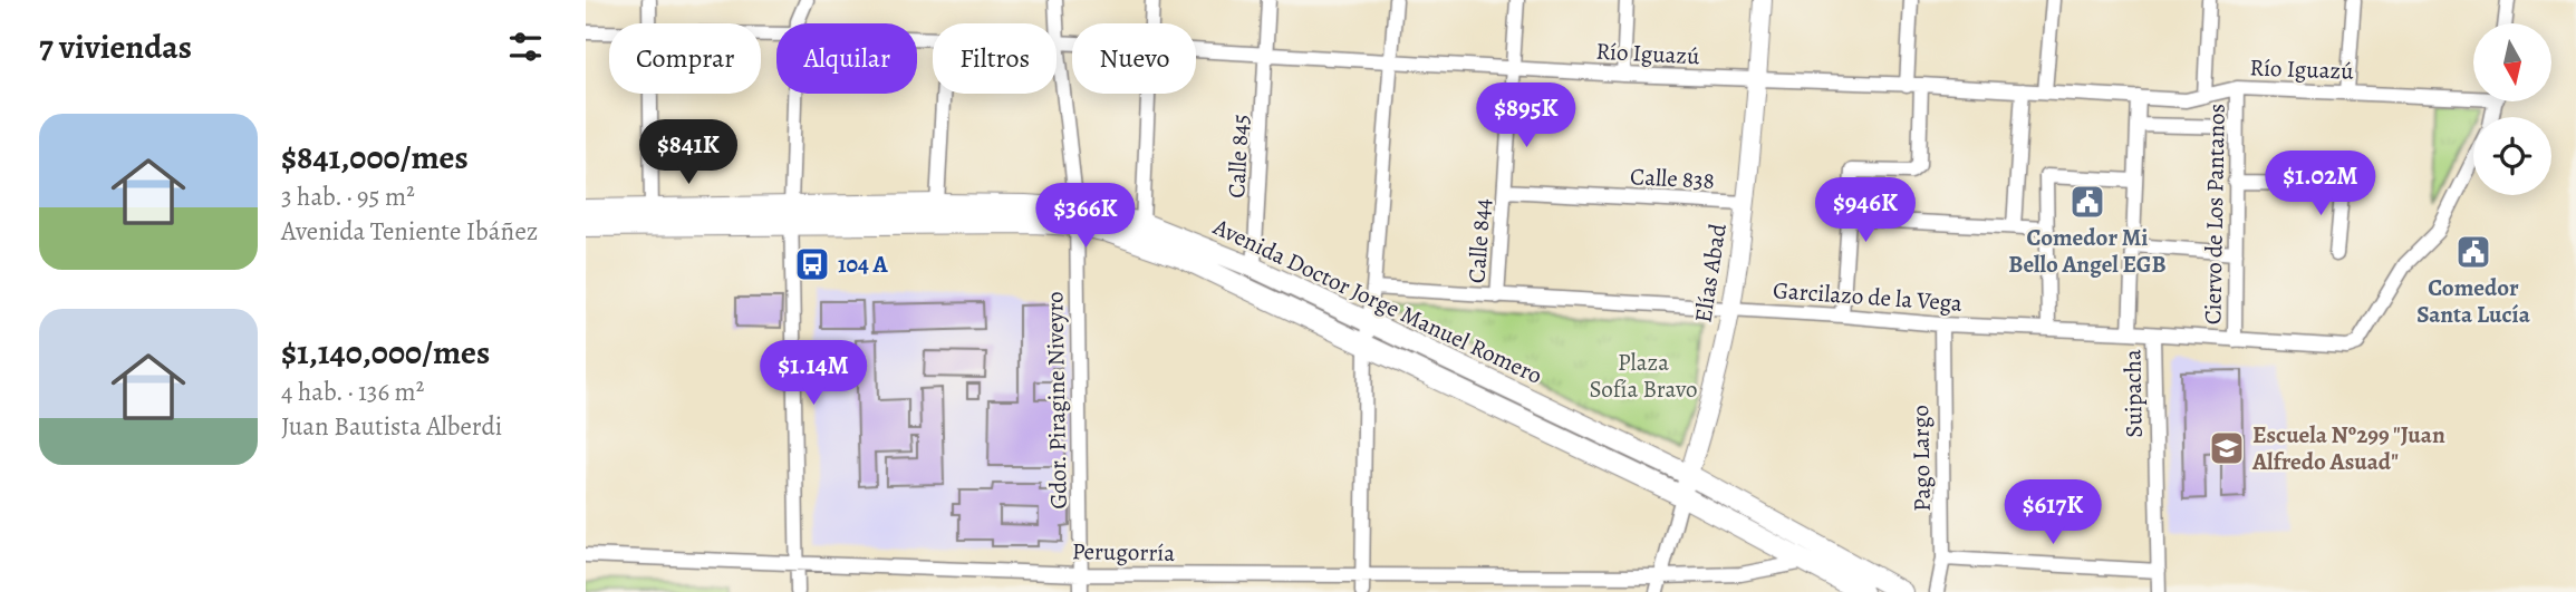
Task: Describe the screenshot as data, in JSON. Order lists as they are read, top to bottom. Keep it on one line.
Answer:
{"streets":{"main road":["Avenida Doctor Jorge Manuel Romero"],"street":["Río Iguazú","Calle 845","Calle 838","Ciervo de Los Pantanos","Calle 844","Elías Abad","Garcilazo de la Vega","Suipacha","Gdor. Piragine Niveyro","Pago Largo","Perugorría"]},"crossings":[["Río Iguazú","Calle 845"],["Río Iguazú","Ciervo de Los Pantanos"],["Río Iguazú","Calle 844"],["Río Iguazú","Elías Abad"],["Río Iguazú","Suipacha"],["Río Iguazú","Gdor. Piragine Niveyro"],["Calle 845","Avenida Doctor Jorge Manuel Romero"],["Calle 838","Calle 844"],["Calle 838","Elías Abad"],["Ciervo de Los Pantanos","Garcilazo de la Vega"],["Calle 844","Garcilazo de la Vega"],["Elías Abad","Garcilazo de la Vega"],["Elías Abad","Avenida Doctor Jorge Manuel Romero"],["Elías Abad","Perugorría"],["Garcilazo de la Vega","Suipacha"],["Garcilazo de la Vega","Pago Largo"],["Avenida Doctor Jorge Manuel Romero","Gdor. Piragine Niveyro"],["Avenida Doctor Jorge Manuel Romero","Perugorría"],["Gdor. Piragine Niveyro","Perugorría"]],"parks":["Plaza Sofía Bravo"],"places":{"public building":["Comedor Mi Bello Angel EGB","Comedor Santa Lucía"],"bus stop":["104 A"],"school or university":["Escuela Nº299 \"Juan Alfredo Asuad\""]},"north":"bottom","page":{"heading":"7 viviendas","chip":["Comprar","Alquilar","Filtros","Nuevo"],"price":["$895K","$841K","$1.02M","$946K","$366K","$1.14M","$617K"],"list":[{"name":"$841,000/mes","note":"3 hab. · 95 m² · Avenida Teniente Ibáñez"},{"name":"$1,140,000/mes","note":"4 hab. · 136 m² · Juan Bautista Alberdi"}]}}
